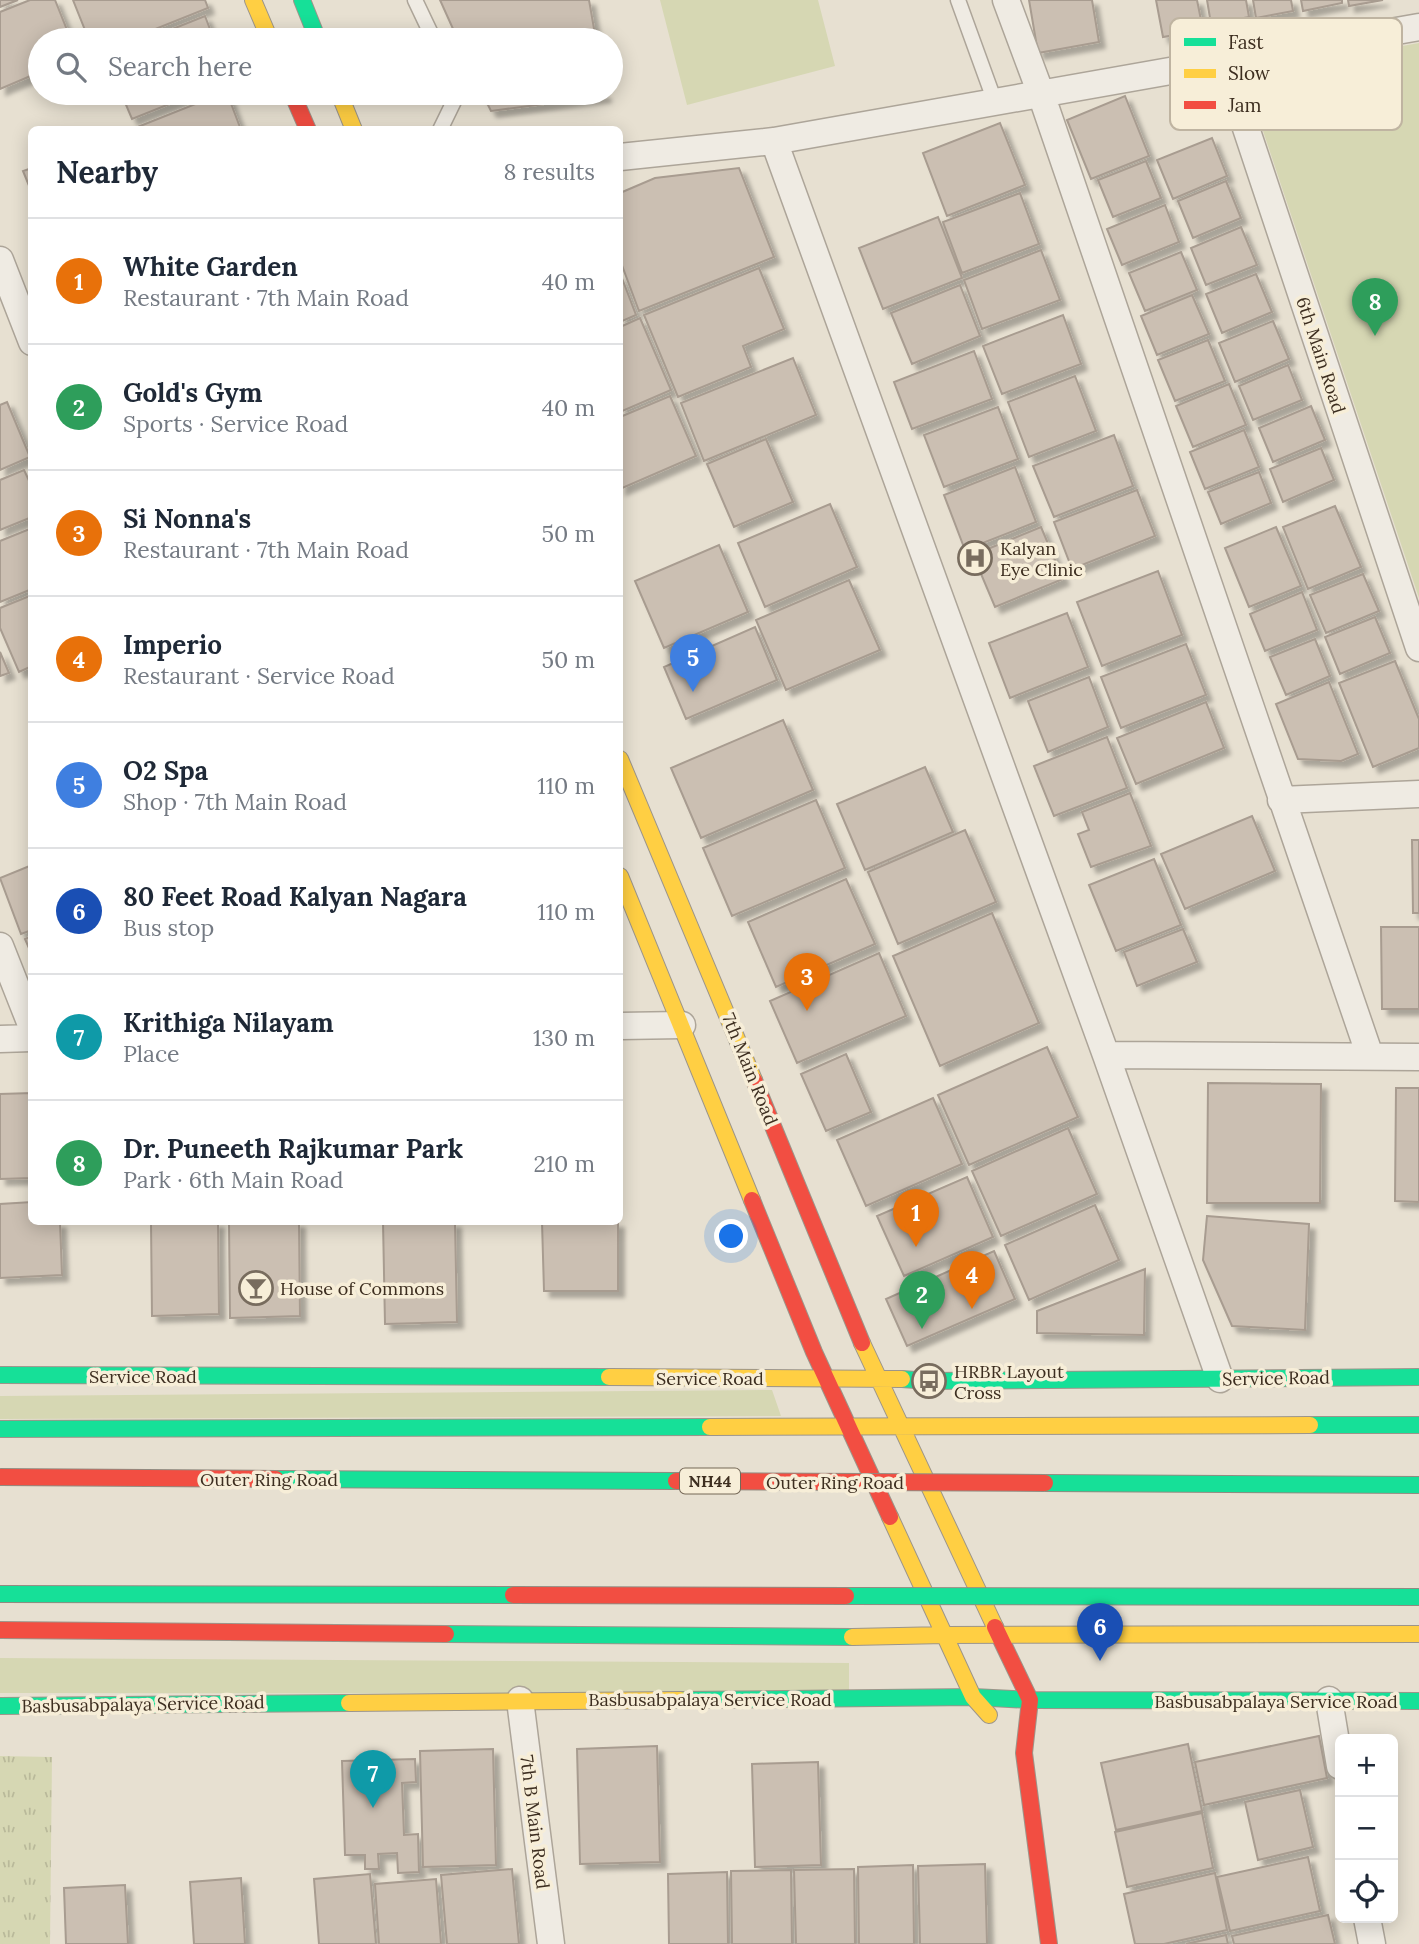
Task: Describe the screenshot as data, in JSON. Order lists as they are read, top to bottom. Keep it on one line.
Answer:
{"streets":{"main road":["7th Main Road","Service Road","Outer Ring Road","NH44","Basbusabpalaya Service Road"],"street":["6th Main Road","7th B Main Road"]},"crossings":[["7th Main Road","Service Road"],["7th Main Road","Basbusabpalaya Service Road"],["Basbusabpalaya Service Road","7th B Main Road"]],"places":{"hospital":["Kalyan Eye Clinic"],"bar":["House of Commons"],"bus stop":["HRBR Layout Cross"]},"legend":["Fast","Slow","Jam"],"page":{"search":"Search here","heading":["Nearby","8 results"],"list":[{"mark":"1","name":"White Garden","note":"Restaurant · 7th Main Road","value":"40 m"},{"mark":"2","name":"Gold's Gym","note":"Sports · Service Road","value":"40 m"},{"mark":"3","name":"Si Nonna's","note":"Restaurant · 7th Main Road","value":"50 m"},{"mark":"4","name":"Imperio","note":"Restaurant · Service Road","value":"50 m"},{"mark":"5","name":"O2 Spa","note":"Shop · 7th Main Road","value":"110 m"},{"mark":"6","name":"80 Feet Road Kalyan Nagara","note":"Bus stop","value":"110 m"},{"mark":"7","name":"Krithiga Nilayam","note":"Place","value":"130 m"},{"mark":"8","name":"Dr. Puneeth Rajkumar Park","note":"Park · 6th Main Road","value":"210 m"}],"pins":["8","5","3","1","4","2","6","7"],"map_buttons":["+","−"]}}
